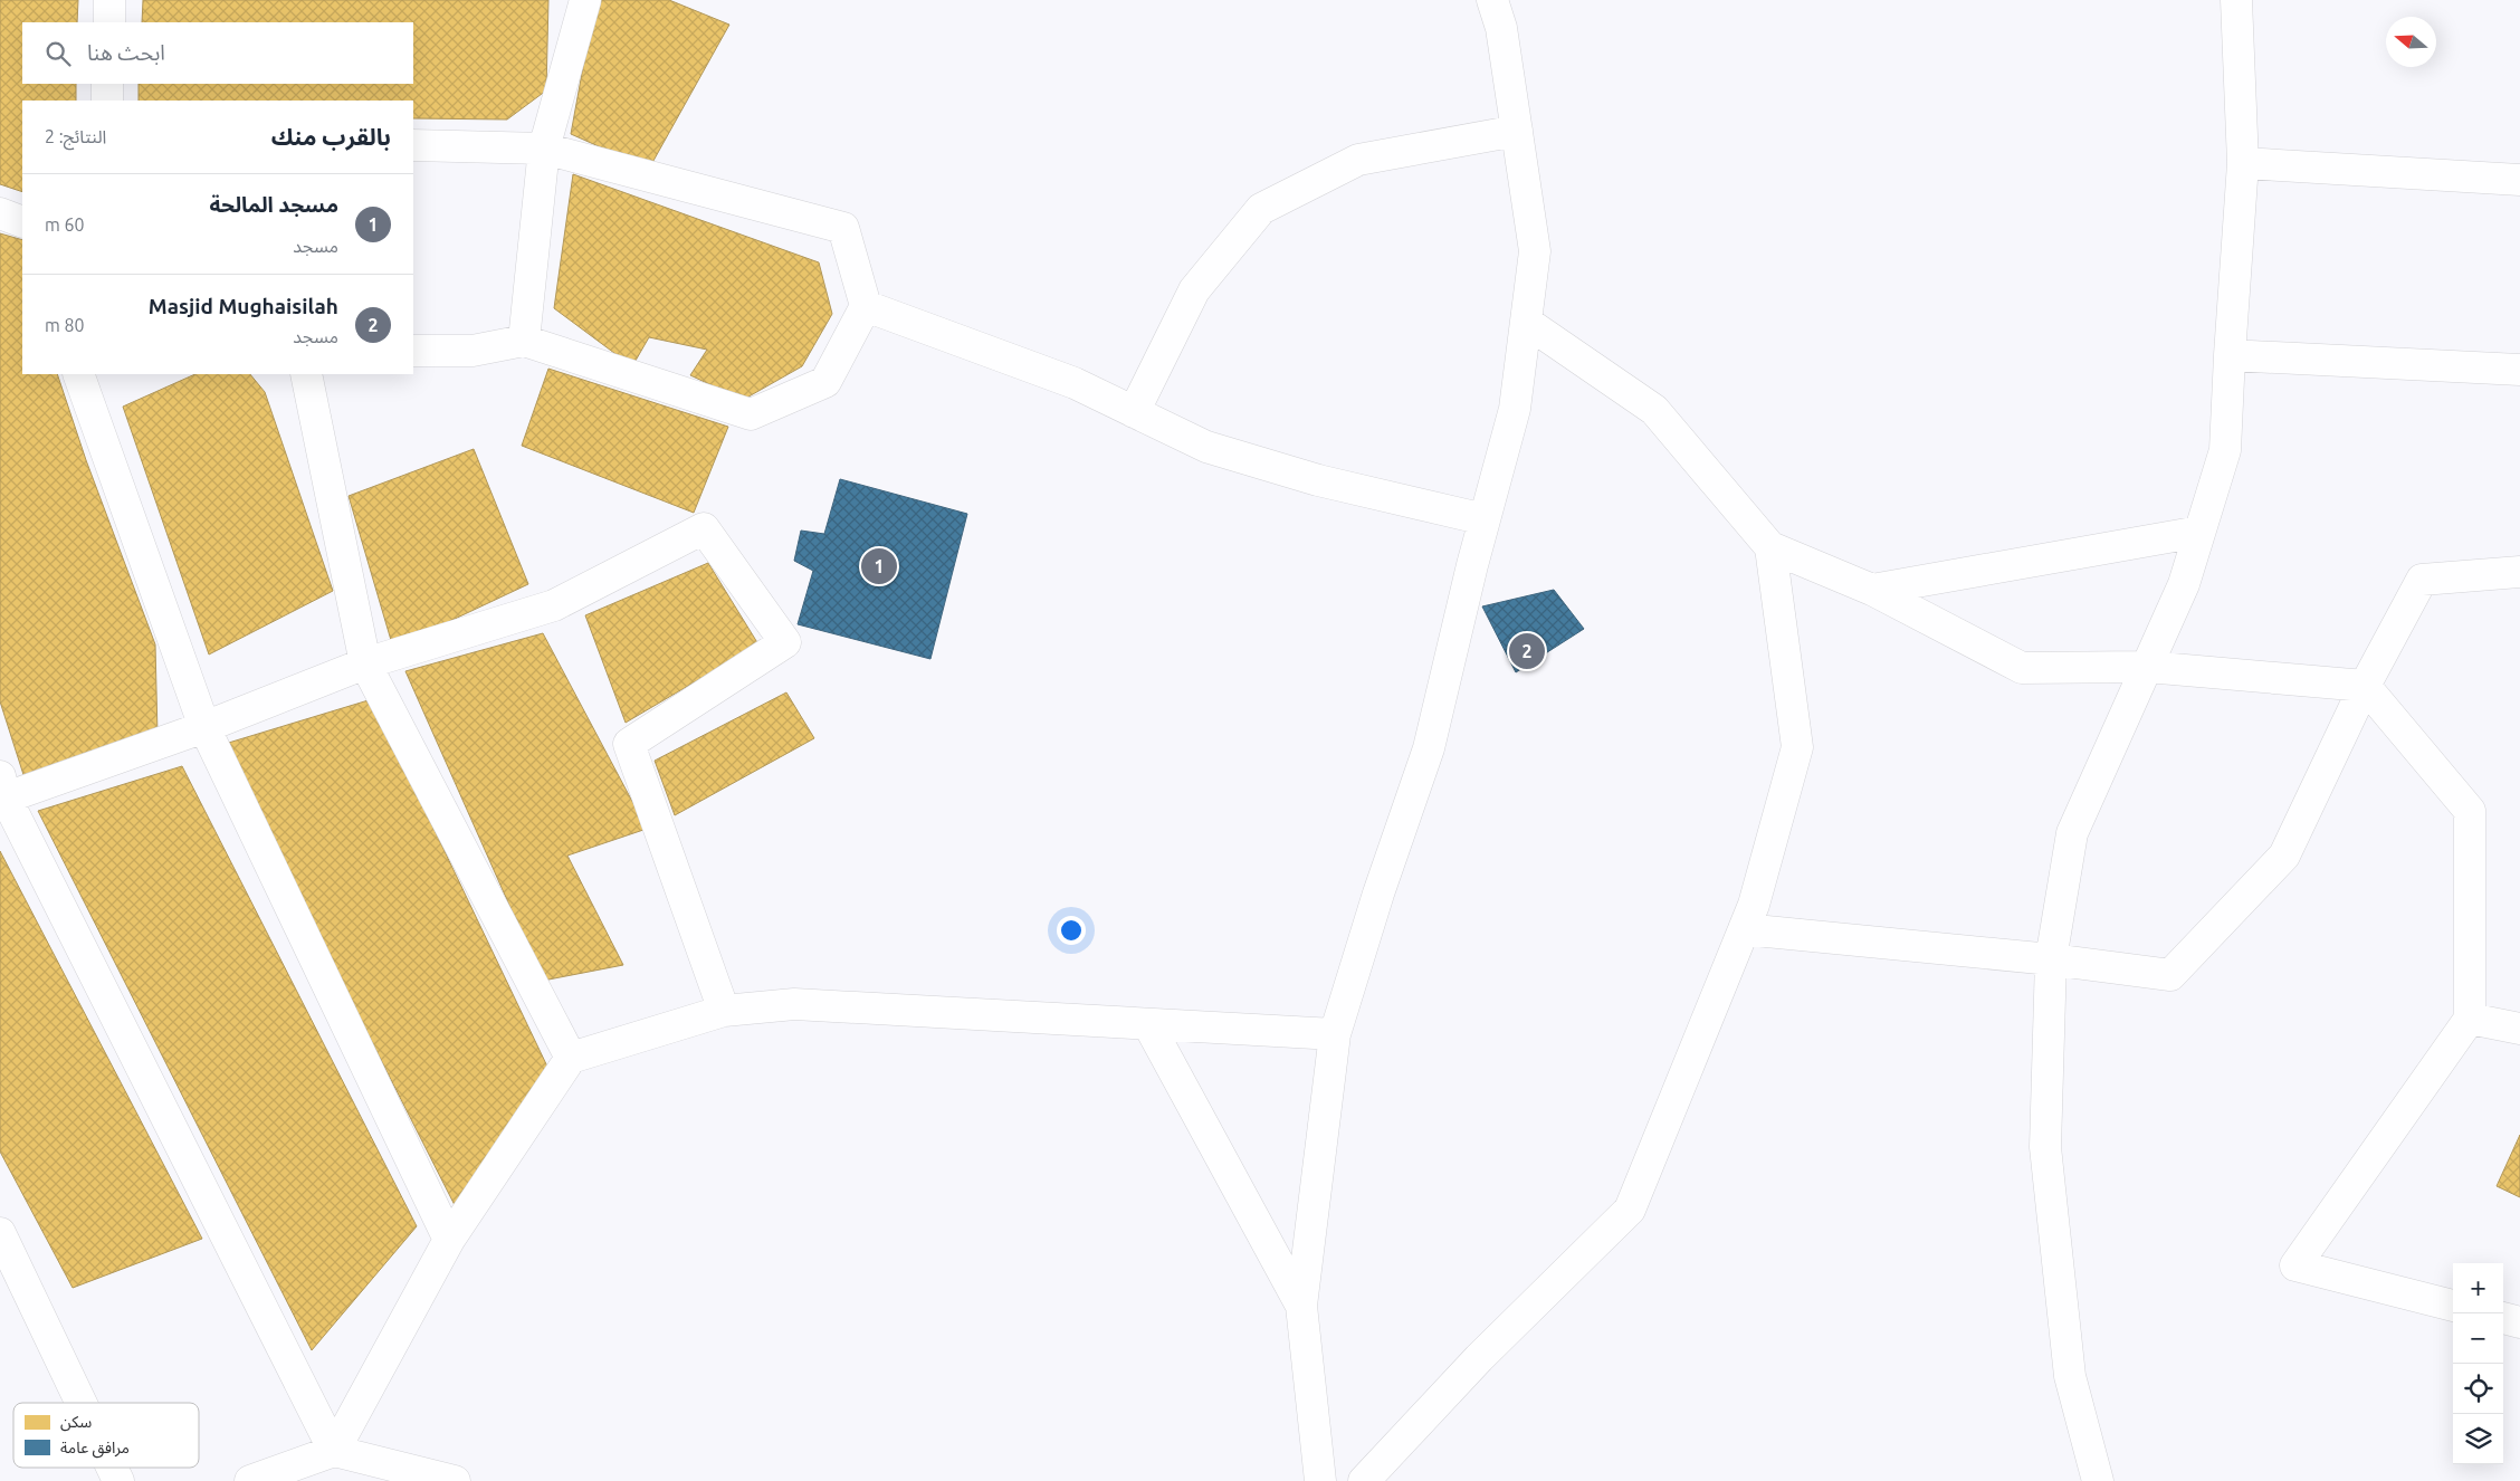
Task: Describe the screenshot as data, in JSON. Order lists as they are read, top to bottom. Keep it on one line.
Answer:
{"legend":["سكن","مرافق عامة"],"north":"left","page":{"search":"ابحث هنا","heading":["بالقرب منك","النتائج: 2"],"list":[{"mark":"1","name":"مسجد المالحة","note":"مسجد","value":"60 m"},{"mark":"2","name":"Masjid Mughaisilah","note":"مسجد","value":"80 m"}],"pins":["1","2"],"map_buttons":["+","−"]}}
